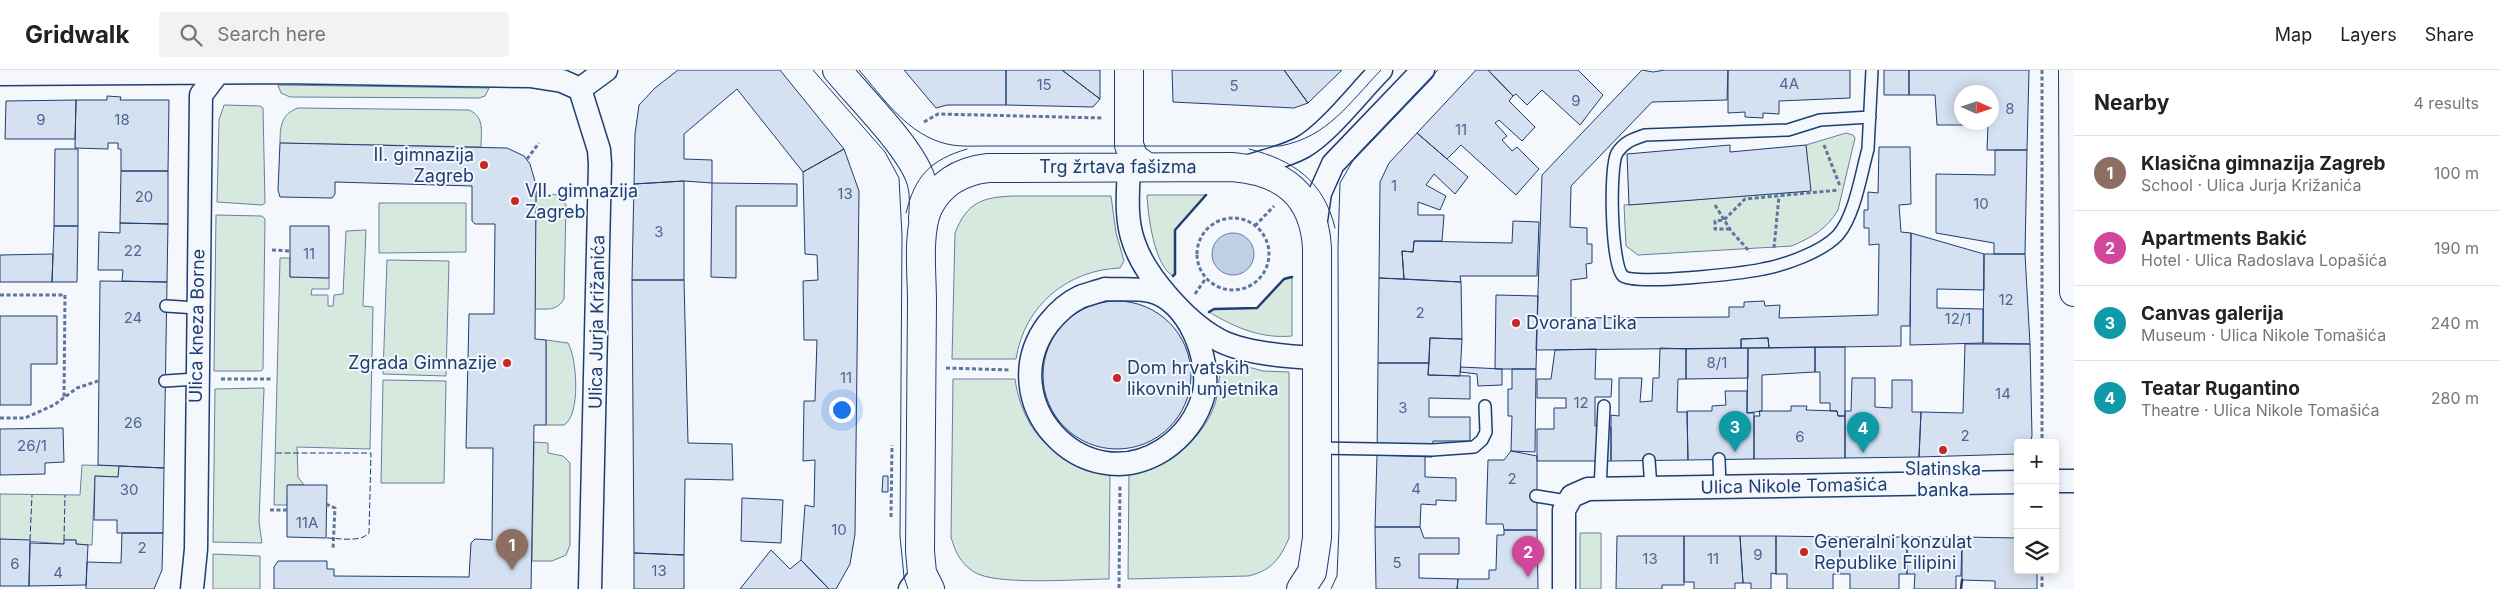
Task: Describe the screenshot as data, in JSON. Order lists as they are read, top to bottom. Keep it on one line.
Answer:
{"streets":{"main road":["Trg žrtava fašizma"],"street":["Ulica Jurja Križanića","Ulica kneza Borne","Ulica Nikole Tomašića"]},"places":["II. gimnazija Zagreb","VII. gimnazija Zagreb","Dvorana Lika","Zgrada Gimnazije","Dom hrvatskih likovnih umjetnika","Slatinska banka","Generalni konzulat Republike Filipini"],"house_numbers":["4A","15","5","9","8","9","18","11","1","13","20","10","3","22","11","12","2","24","12/1","8/1","11","14","12","3","26","2","6","26/1","2","4","30","11A","10","2","9","13","11","5","6","13","4"],"north":"right","page":{"header":"Gridwalk","search":"Search here","nav":["Map","Layers","Share"],"heading":["Nearby","4 results"],"list":[{"mark":"1","name":"Klasična gimnazija Zagreb","note":"School · Ulica Jurja Križanića","value":"100 m"},{"mark":"2","name":"Apartments Bakić","note":"Hotel · Ulica Radoslava Lopašića","value":"190 m"},{"mark":"3","name":"Canvas galerija","note":"Museum · Ulica Nikole Tomašića","value":"240 m"},{"mark":"4","name":"Teatar Rugantino","note":"Theatre · Ulica Nikole Tomašića","value":"280 m"}],"pins":["3","4","1","2"],"map_buttons":["+","−"]}}
